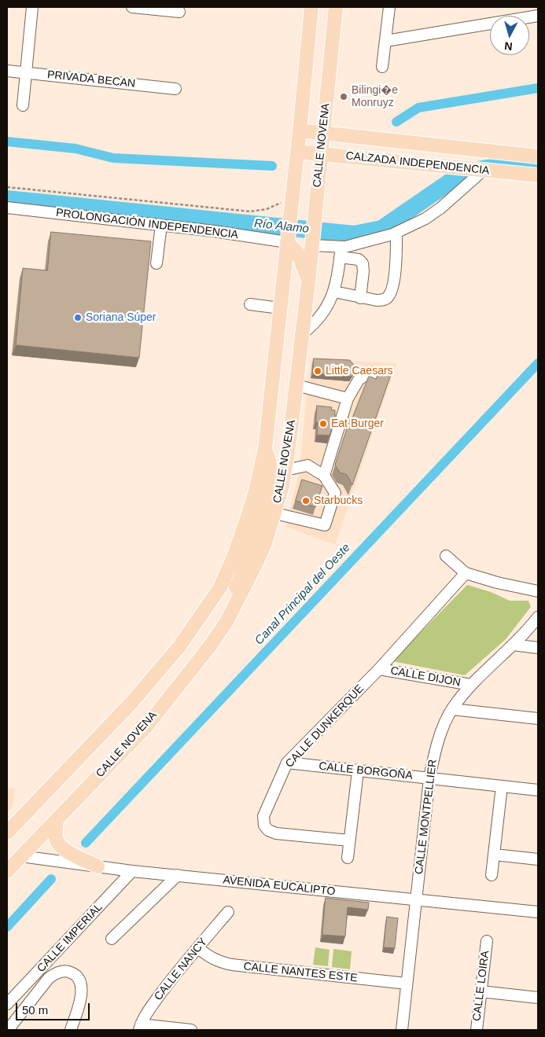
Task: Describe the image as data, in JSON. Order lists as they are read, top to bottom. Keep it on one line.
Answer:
{"streets":{"main road":["CALLE NOVENA","CALZADA INDEPENDENCIA"],"street":["PRIVADA BECAN","PROLONGACIÓN INDEPENDENCIA","CALLE DIJON","CALLE DUNKERQUE","CALLE BORGOÑA","CALLE MONTPELLIER","AVENIDA EUCALIPTO","CALLE IMPERIAL","CALLE NANCY","CALLE NANTES ESTE","CALLE LOIRA"]},"crossings":[["CALLE NOVENA","CALZADA INDEPENDENCIA"],["CALLE NOVENA","PROLONGACIÓN INDEPENDENCIA"],["CALLE NOVENA","AVENIDA EUCALIPTO"],["CALLE DIJON","CALLE DUNKERQUE"],["CALLE DIJON","CALLE MONTPELLIER"],["CALLE DUNKERQUE","CALLE BORGOÑA"],["CALLE BORGOÑA","CALLE MONTPELLIER"],["CALLE MONTPELLIER","AVENIDA EUCALIPTO"],["CALLE MONTPELLIER","CALLE NANTES ESTE"],["AVENIDA EUCALIPTO","CALLE IMPERIAL"],["CALLE NANCY","CALLE NANTES ESTE"]],"water":["Río Alamo","Canal Principal del Oeste"],"places":["Bilingi�e Monruyz","Soriana Súper","Little Caesars","Eat Burger","Starbucks"],"scale_bar":"50 m","north":"bottom"}
